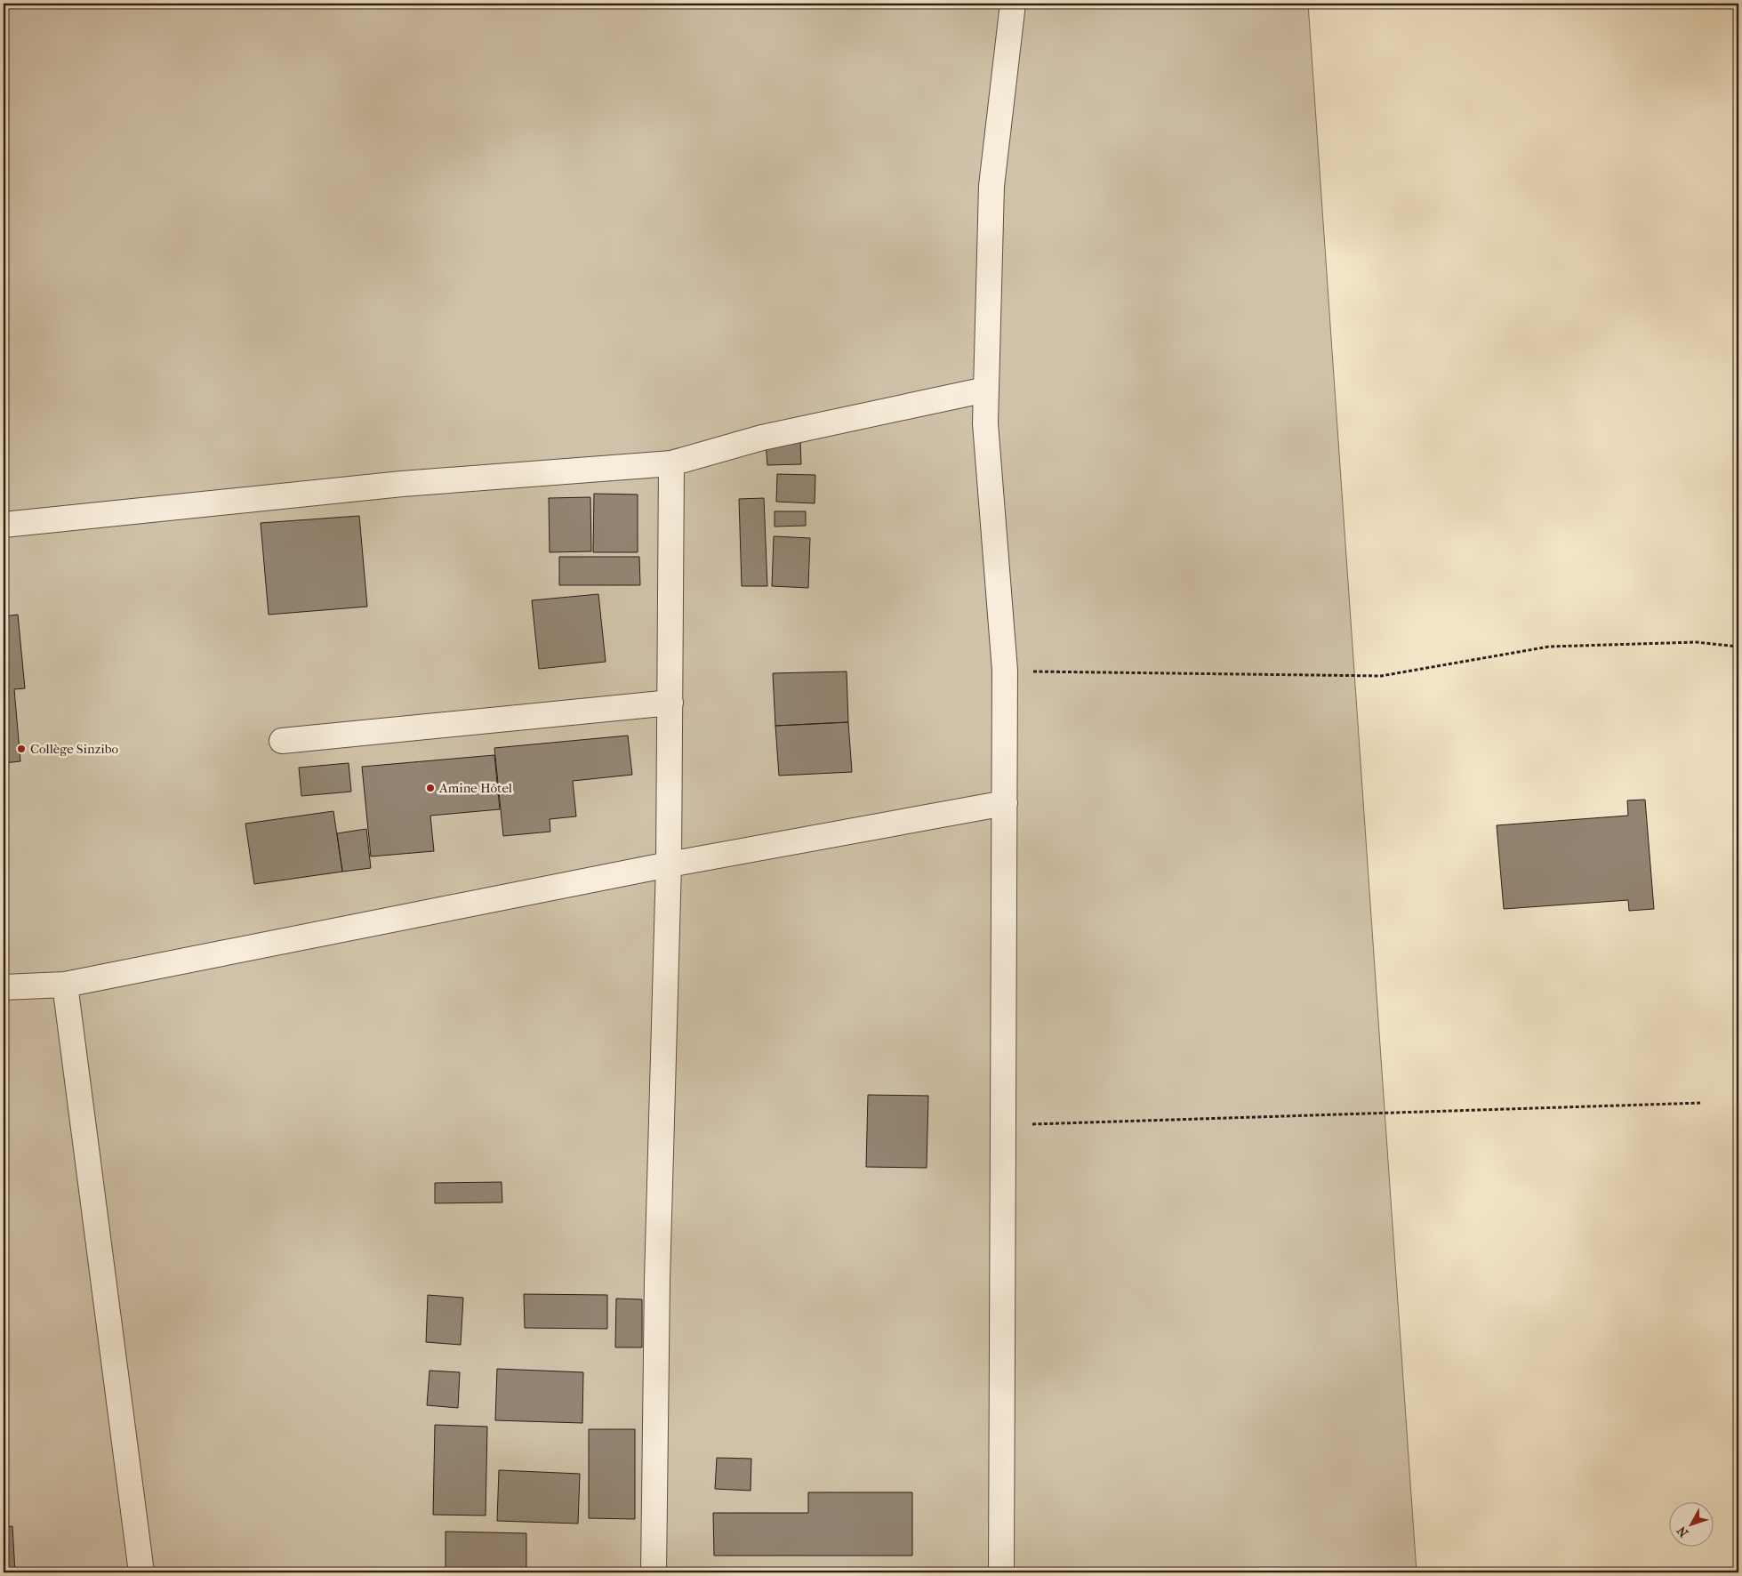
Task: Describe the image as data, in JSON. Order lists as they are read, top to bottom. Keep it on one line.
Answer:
{"places":["Collège Sinzibo","Amine Hôtel"],"north":"bottom left"}
